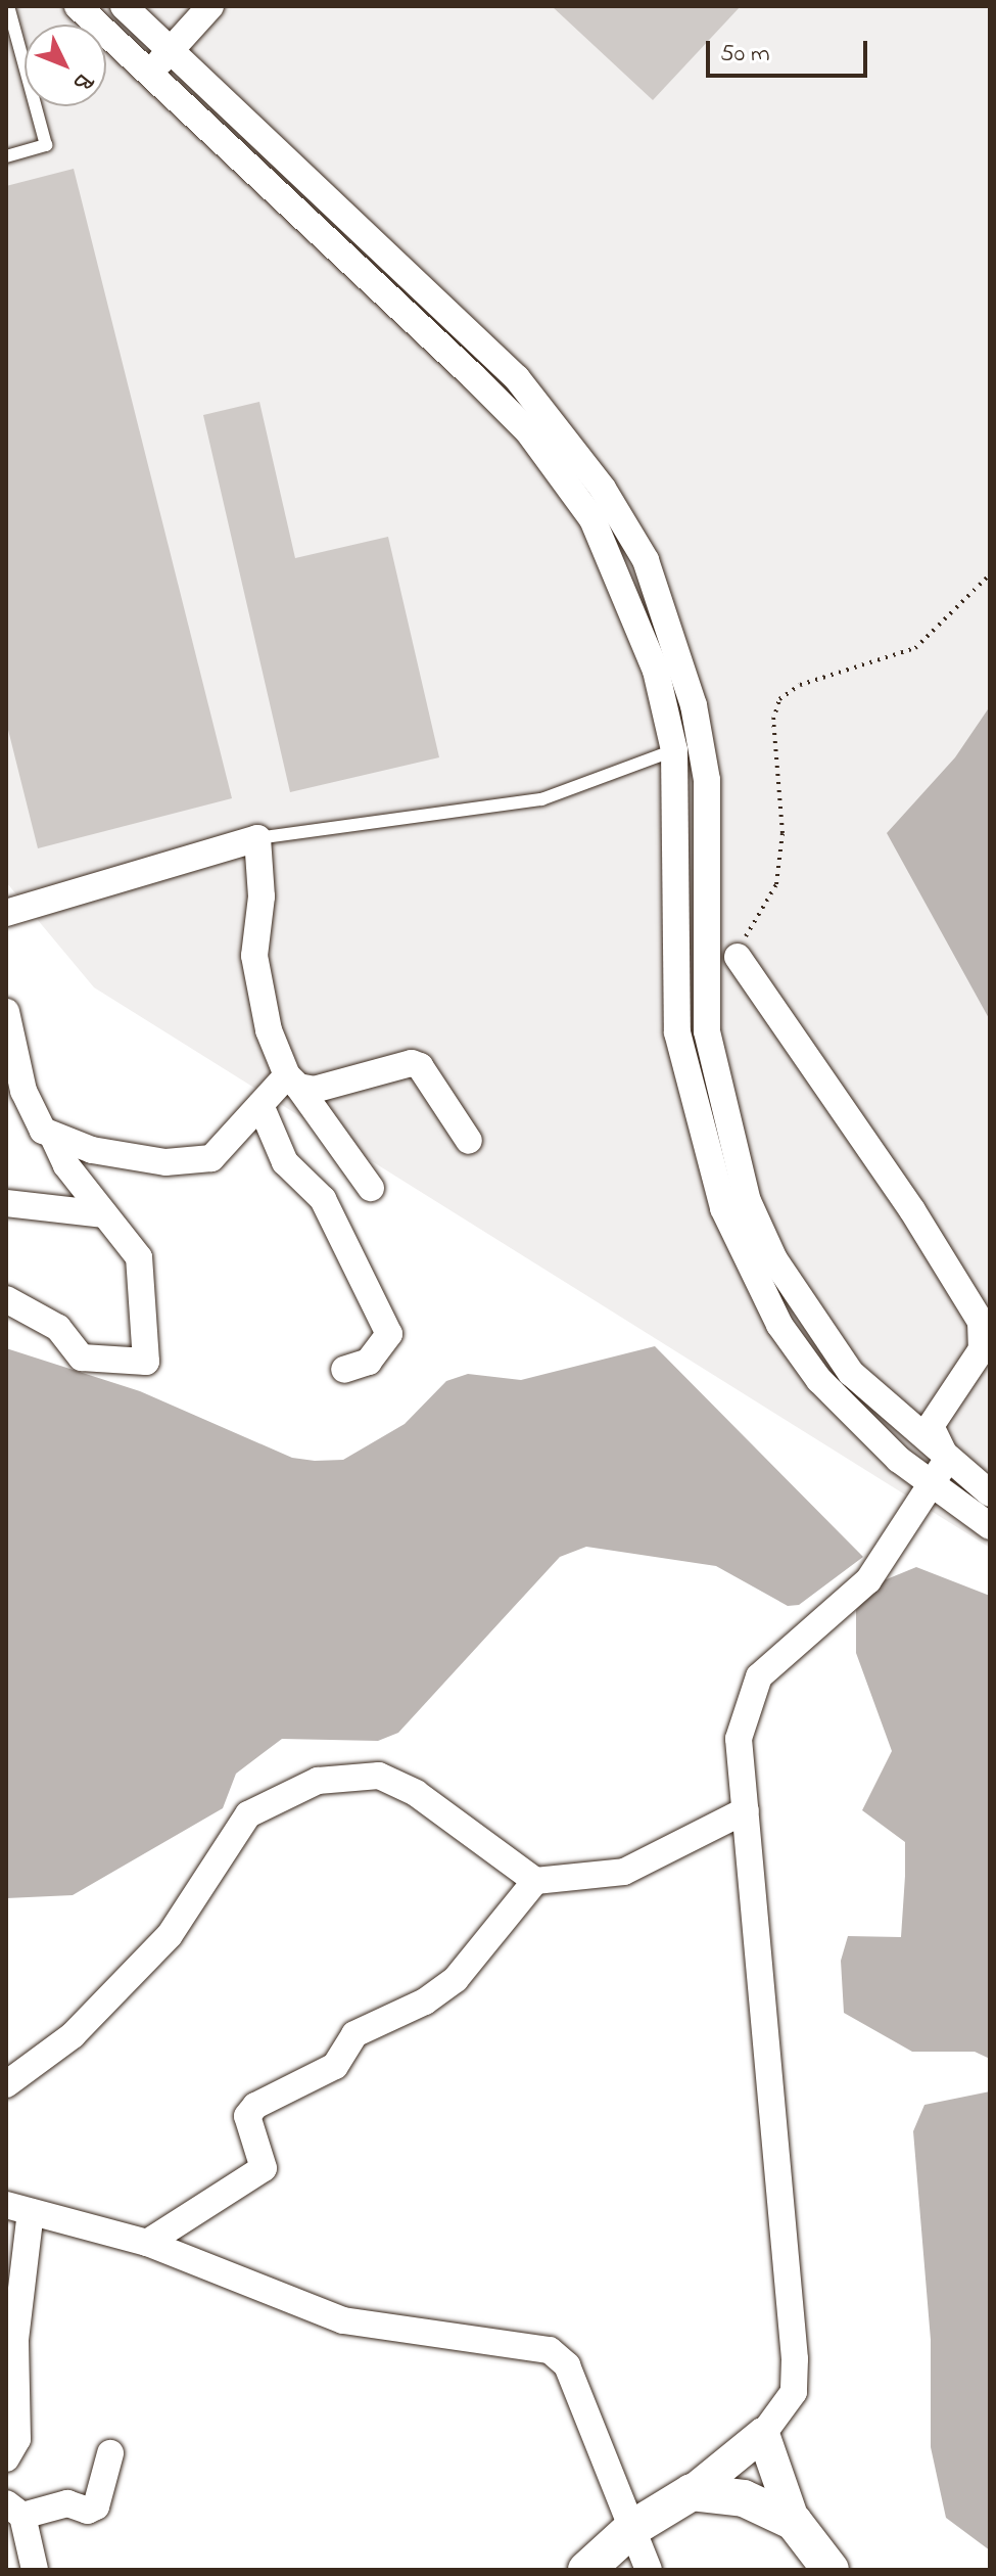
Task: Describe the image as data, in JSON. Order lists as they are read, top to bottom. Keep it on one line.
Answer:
{"scale_bar":"50 m","north":"bottom right"}
